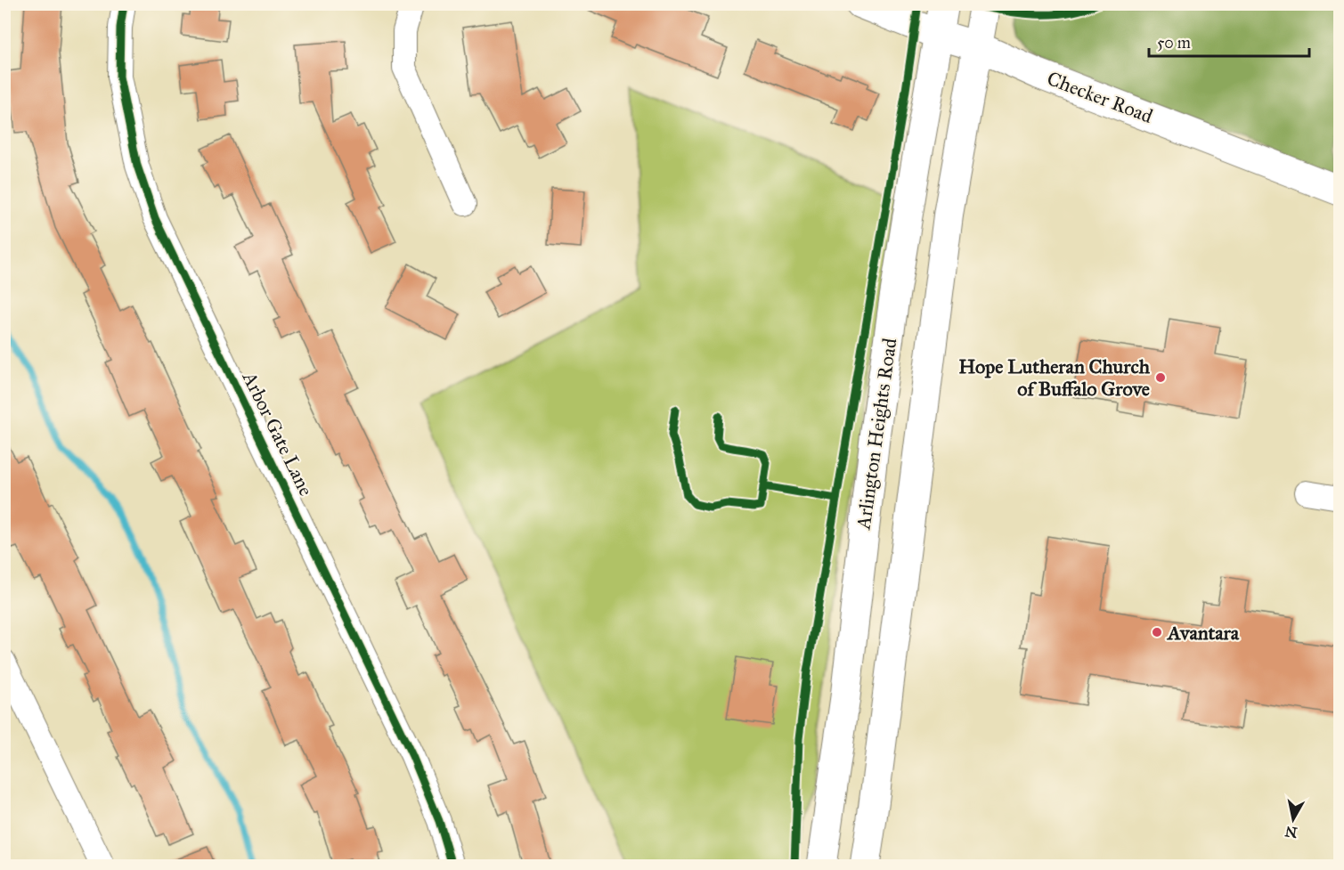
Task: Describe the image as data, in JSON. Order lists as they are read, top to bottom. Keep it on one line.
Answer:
{"streets":{"main road":["Checker Road","Arlington Heights Road"],"street":["Arbor Gate Lane"]},"crossings":[["Checker Road","Arlington Heights Road"]],"places":["Hope Lutheran Church of Buffalo Grove","Avantara"],"scale_bar":"50 m","north":"bottom"}
